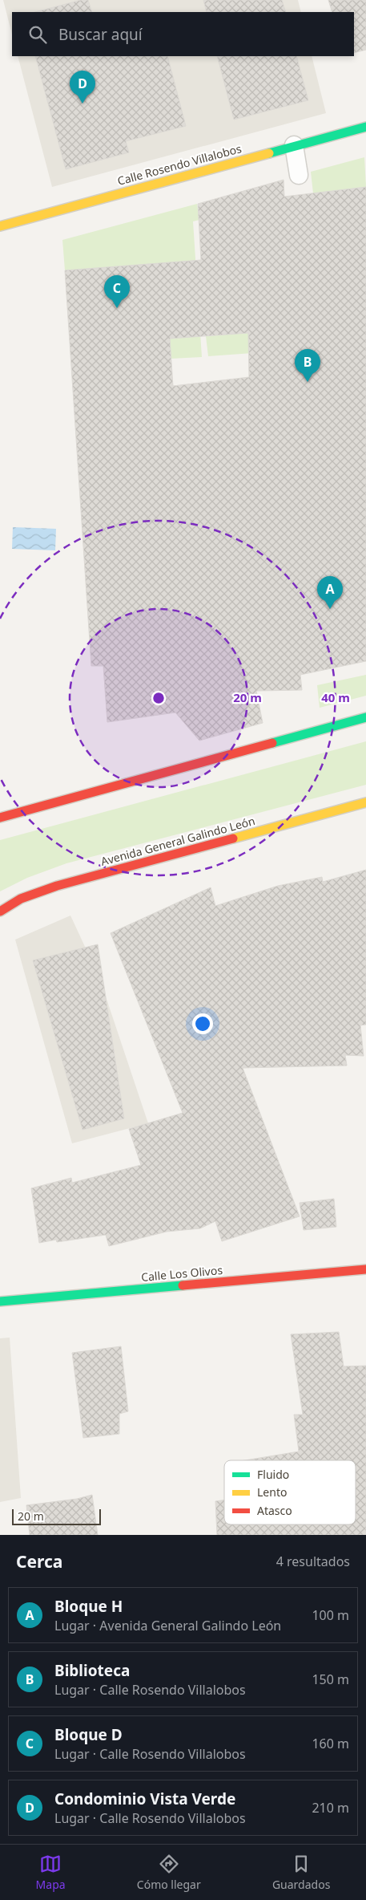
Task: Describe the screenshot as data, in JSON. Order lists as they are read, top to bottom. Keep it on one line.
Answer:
{"streets":{"main road":["Calle Rosendo Villalobos","Avenida General Galindo León","Calle Los Olivos"]},"legend":["Fluido","Lento","Atasco"],"scale_bar":"20 m","page":{"search":"Buscar aquí","pins":["D","C","B","A"],"scale":"20 m","heading":["Cerca","4 resultados"],"list":[{"mark":"A","name":"Bloque H","note":"Lugar · Avenida General Galindo León","value":"100 m"},{"mark":"B","name":"Biblioteca","note":"Lugar · Calle Rosendo Villalobos","value":"150 m"},{"mark":"C","name":"Bloque D","note":"Lugar · Calle Rosendo Villalobos","value":"160 m"},{"mark":"D","name":"Condominio Vista Verde","note":"Lugar · Calle Rosendo Villalobos","value":"210 m"}],"nav":["Mapa","Cómo llegar","Guardados"]},"rings":["20 m","40 m"]}
